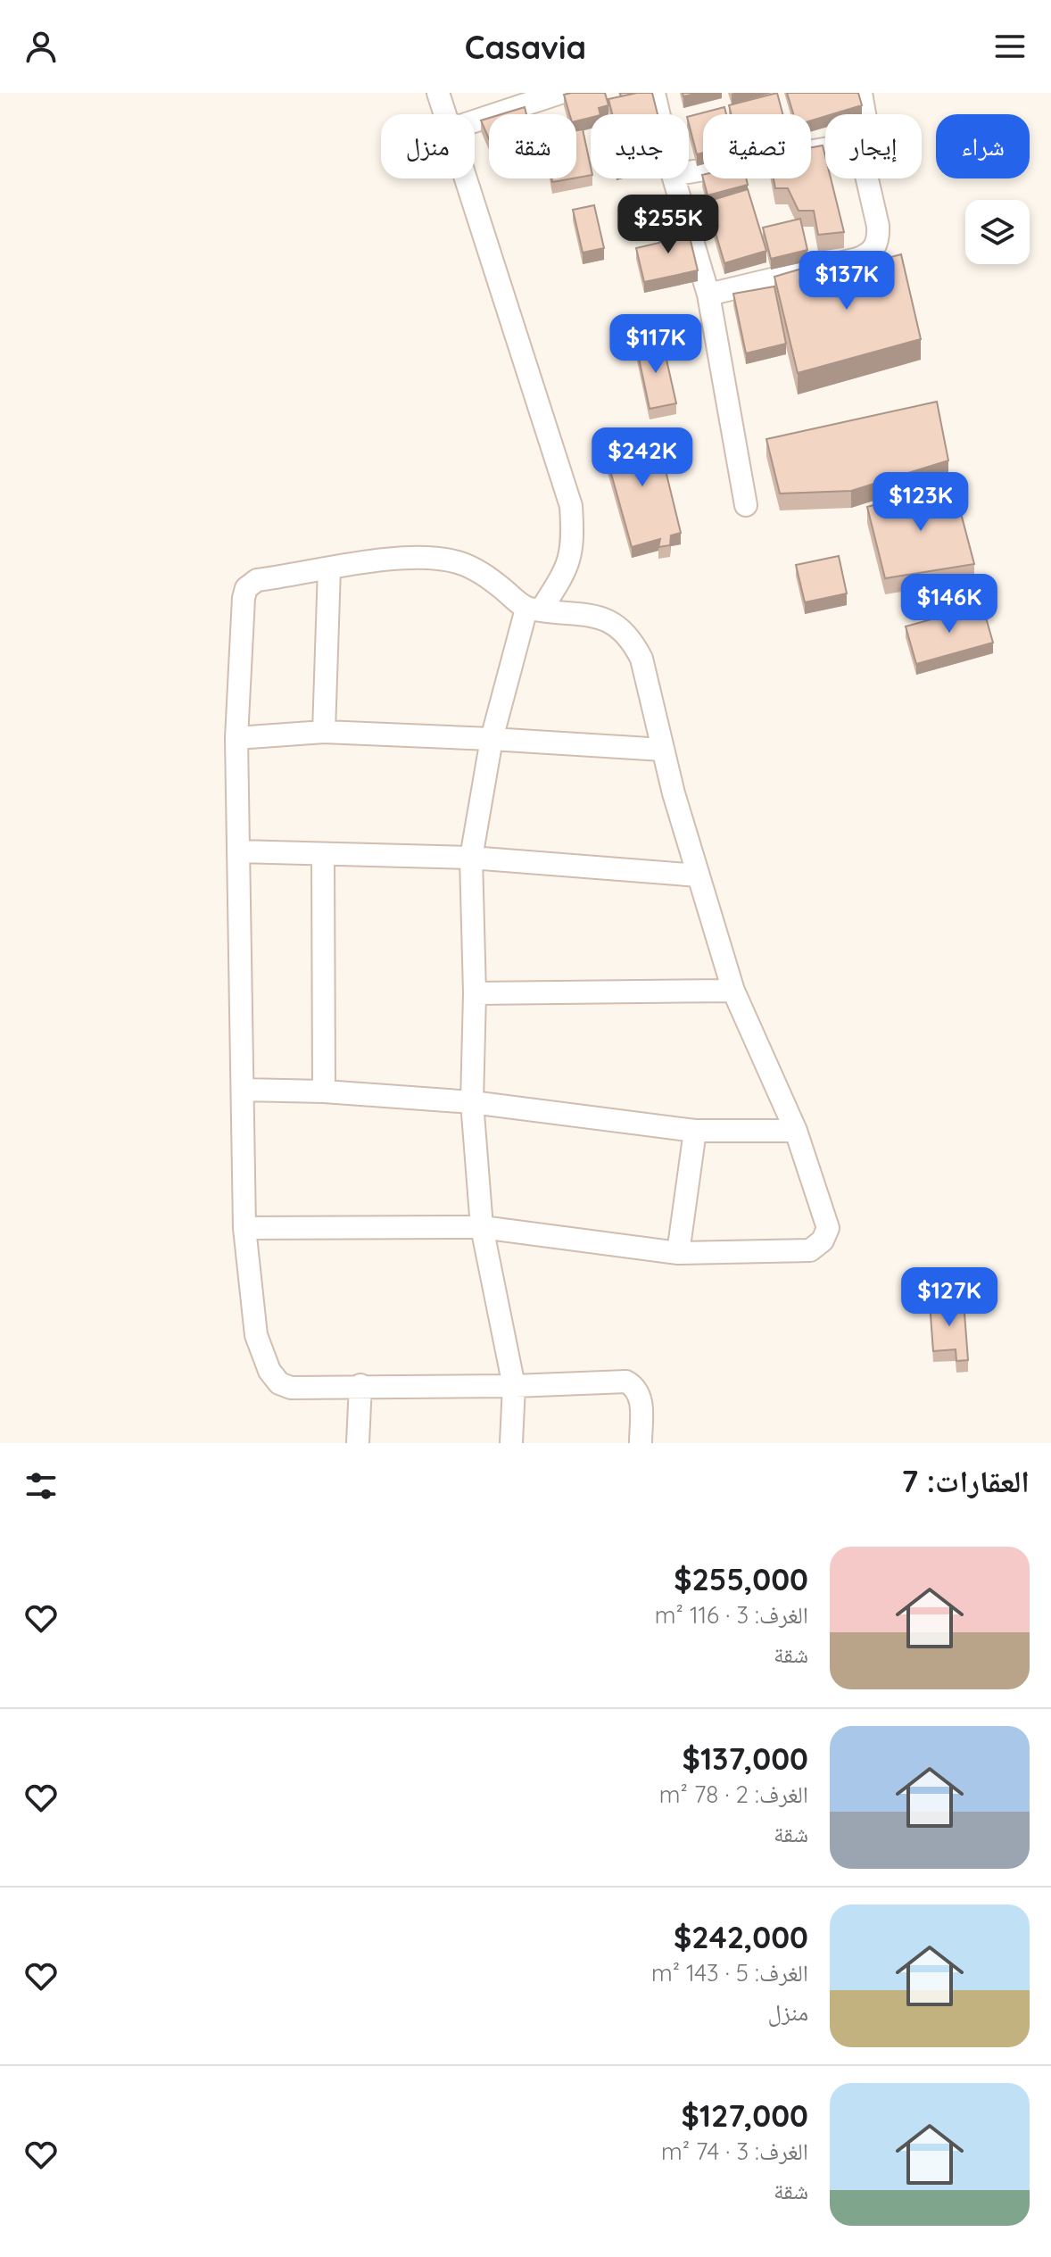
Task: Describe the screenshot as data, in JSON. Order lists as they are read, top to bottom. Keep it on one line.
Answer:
{"page":{"header":"Casavia","chip":["شراء","إيجار","تصفية","جديد","شقة","منزل"],"price":["$255K","$137K","$117K","$242K","$123K","$146K","$127K"],"heading":"العقارات: 7","list":[{"name":"$255,000","note":"الغرف: 3 · 116 m² · شقة"},{"name":"$137,000","note":"الغرف: 2 · 78 m² · شقة"},{"name":"$242,000","note":"الغرف: 5 · 143 m² · منزل"},{"name":"$127,000","note":"الغرف: 3 · 74 m² · شقة"}]}}
